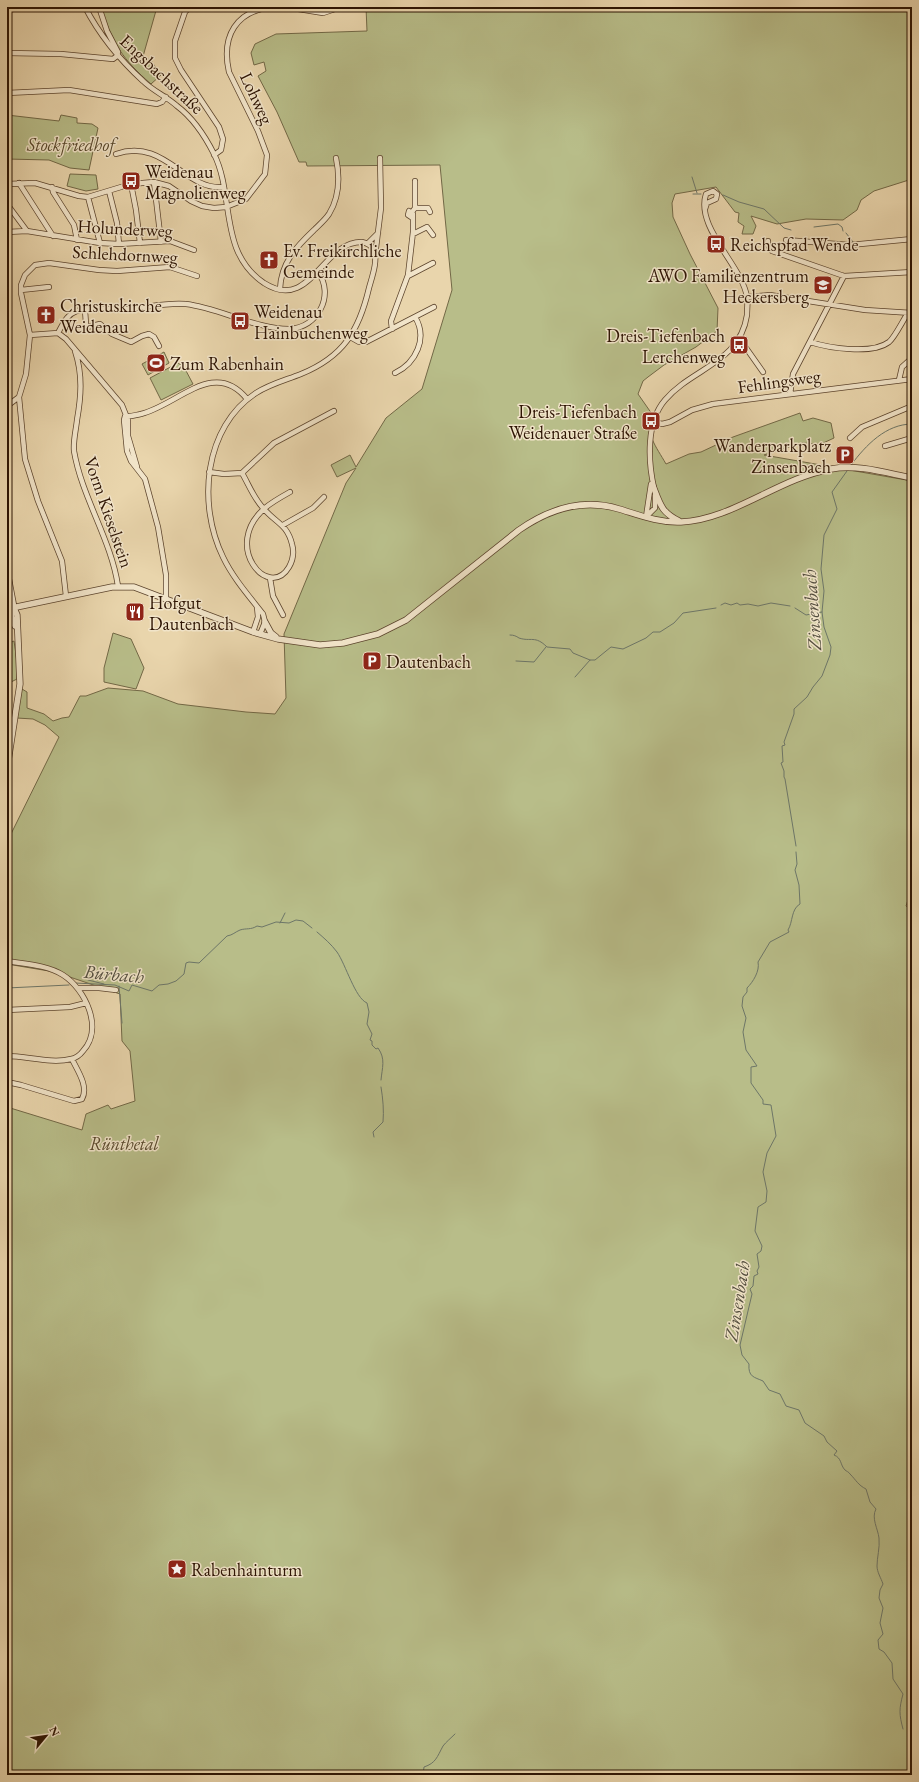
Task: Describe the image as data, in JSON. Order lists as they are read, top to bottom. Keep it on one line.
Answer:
{"streets":{"street":["Engsbachstraße","Lohweg","Holunderweg","Schlehdornweg","Fehlingsweg","Vorm Kieselstein"]},"crossings":[["Engsbachstraße","Lohweg"]],"water":["Zinsenbach","Bürbach"],"parks":["Stockfriedhof","Rünthetal"],"places":{"bus stop":["Weidenau Magnolienweg","Reichspfad Wende","Weidenau Hainbuchenweg","Dreis-Tiefenbach Lerchenweg","Dreis-Tiefenbach Weidenauer Straße"],"church":["Ev. Freikirchliche Gemeinde","Christuskirche Weidenau"],"school or university":["AWO Familienzentrum Heckersberg"],"sports":["Zum Rabenhain"],"parking":["Wanderparkplatz Zinsenbach","Dautenbach"],"restaurant":["Hofgut Dautenbach"],"place":["Rabenhainturm"]},"north":"top right"}
